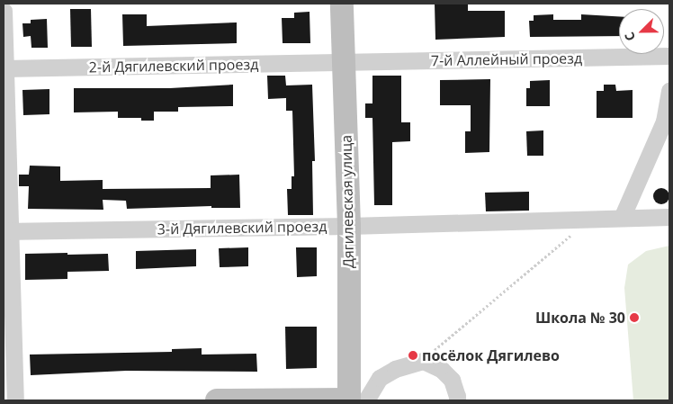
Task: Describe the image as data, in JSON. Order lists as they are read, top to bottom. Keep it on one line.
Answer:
{"streets":{"street":["7-й Аллейный проезд","2-й Дягилевский проезд","Дягилевская улица","3-й Дягилевский проезд"]},"crossings":[["7-й Аллейный проезд","2-й Дягилевский проезд"],["7-й Аллейный проезд","Дягилевская улица"],["2-й Дягилевский проезд","Дягилевская улица"],["Дягилевская улица","3-й Дягилевский проезд"]],"places":["Школа № 30","посёлок Дягилево"],"north":"bottom left"}
